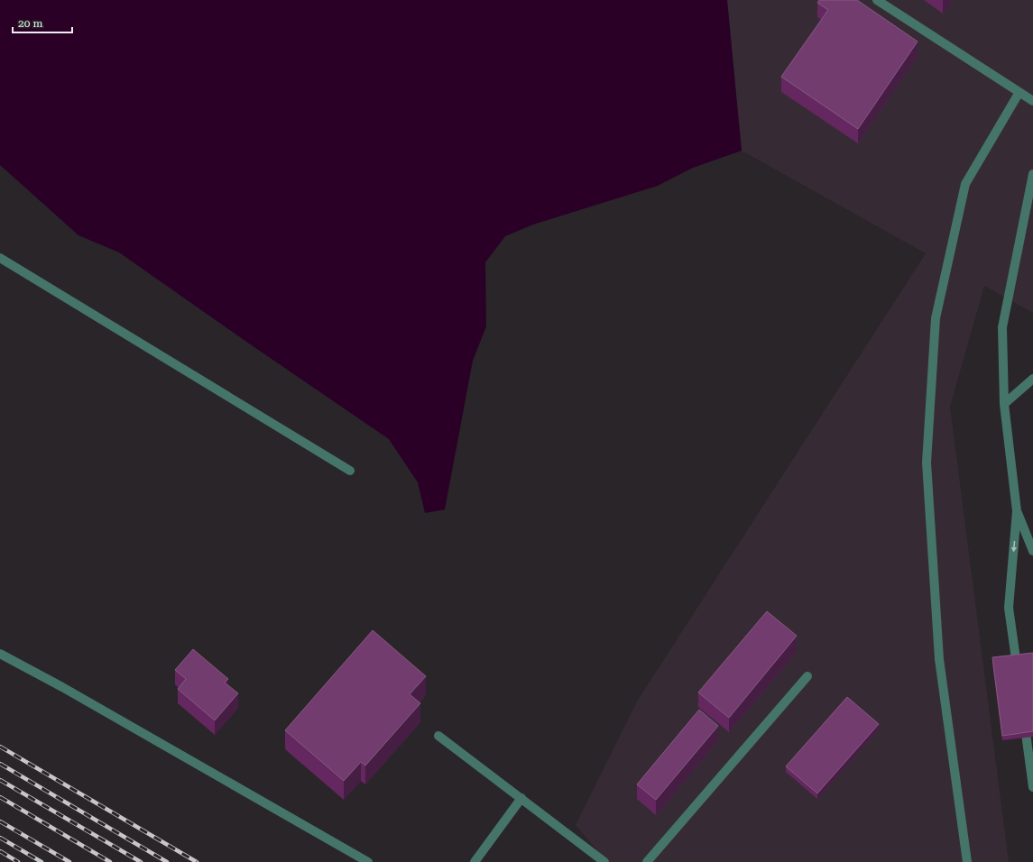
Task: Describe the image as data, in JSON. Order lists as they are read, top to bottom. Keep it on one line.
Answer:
{"scale_bar":"20 m"}
